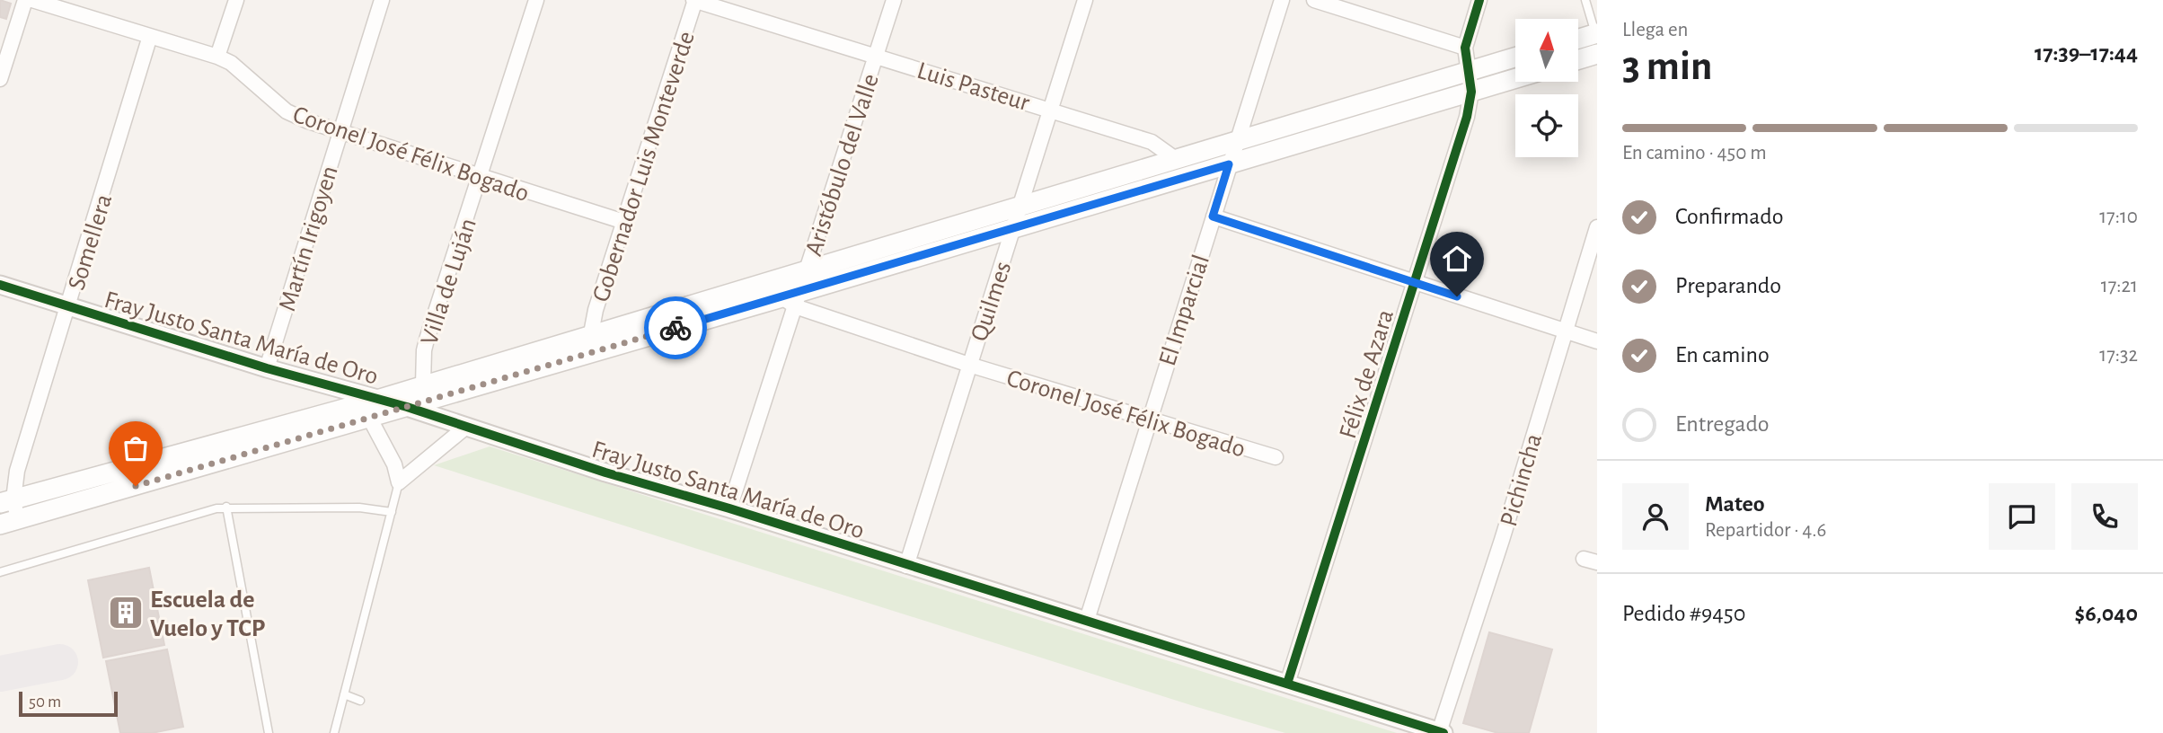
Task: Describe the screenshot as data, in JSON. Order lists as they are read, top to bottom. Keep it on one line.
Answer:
{"streets":{"street":["Luis Pasteur","Coronel José Félix Bogado","Aristóbulo del Valle","Gobernador Luis Monteverde","Martín Irigoyen","Somellera","Villa de Luján","Quilmes","El Imparcial","Fray Justo Santa María de Oro","Félix de Azara","Pichincha"]},"crossings":[["Luis Pasteur","Aristóbulo del Valle"],["Luis Pasteur","Gobernador Luis Monteverde"],["Luis Pasteur","Quilmes"],["Coronel José Félix Bogado","Aristóbulo del Valle"],["Coronel José Félix Bogado","Gobernador Luis Monteverde"],["Coronel José Félix Bogado","Martín Irigoyen"],["Coronel José Félix Bogado","Somellera"],["Coronel José Félix Bogado","Villa de Luján"],["Coronel José Félix Bogado","Quilmes"],["Coronel José Félix Bogado","El Imparcial"],["Aristóbulo del Valle","Fray Justo Santa María de Oro"],["Martín Irigoyen","Fray Justo Santa María de Oro"],["Somellera","Fray Justo Santa María de Oro"],["Quilmes","Fray Justo Santa María de Oro"],["El Imparcial","Fray Justo Santa María de Oro"],["Fray Justo Santa María de Oro","Félix de Azara"],["Fray Justo Santa María de Oro","Pichincha"]],"places":{"building":["Escuela de Vuelo y TCP"]},"scale_bar":"50 m","north":"top","page":{"heading":["3 min","Llega en","17:39–17:44"],"panel":["Mateo","Repartidor · 4.6","Pedido #9450","$6,040"],"bar":"En camino · 450 m","list":[["Confirmado","17:10"],["Preparando","17:21"],["En camino","17:32"],"Entregado"],"scale":"50 m"}}
